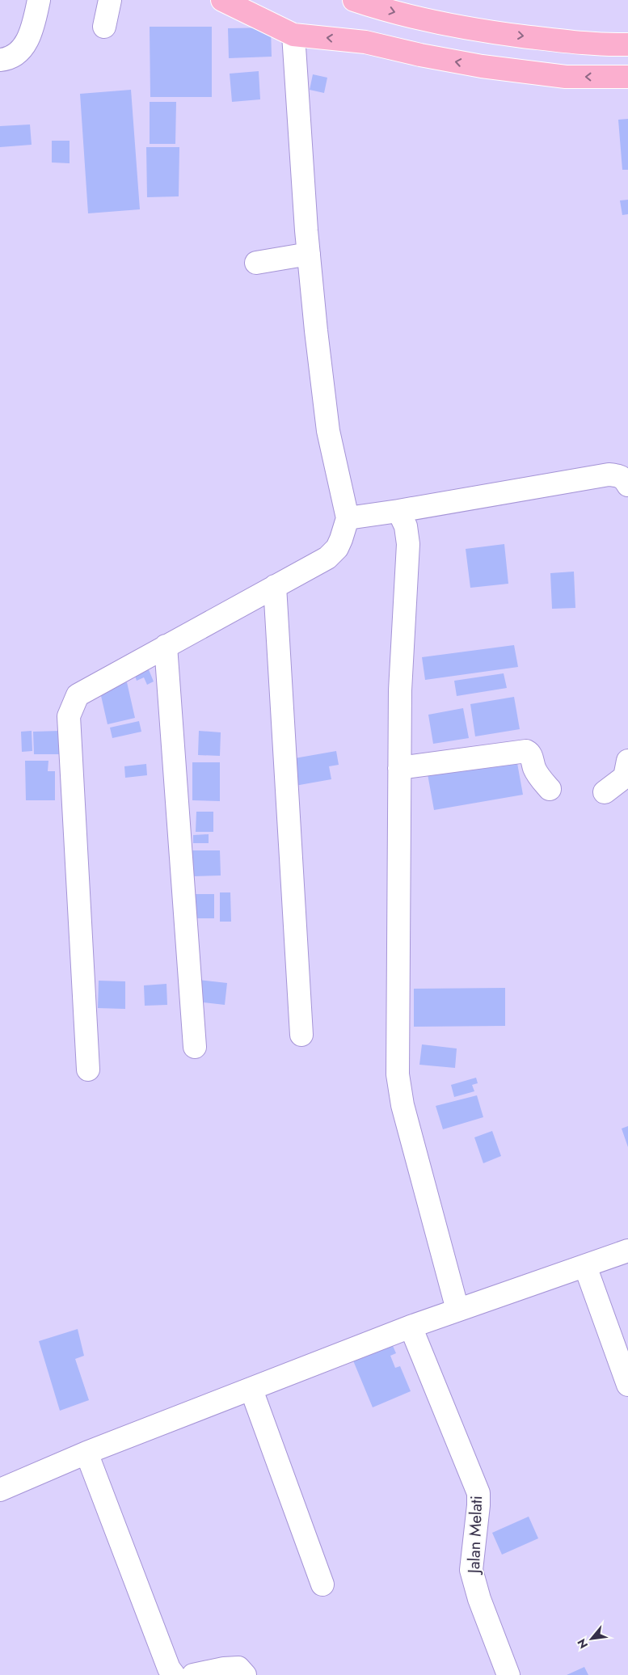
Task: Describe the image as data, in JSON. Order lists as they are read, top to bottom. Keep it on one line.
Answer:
{"streets":{"street":["Jalan Melati"]},"north":"bottom left"}
